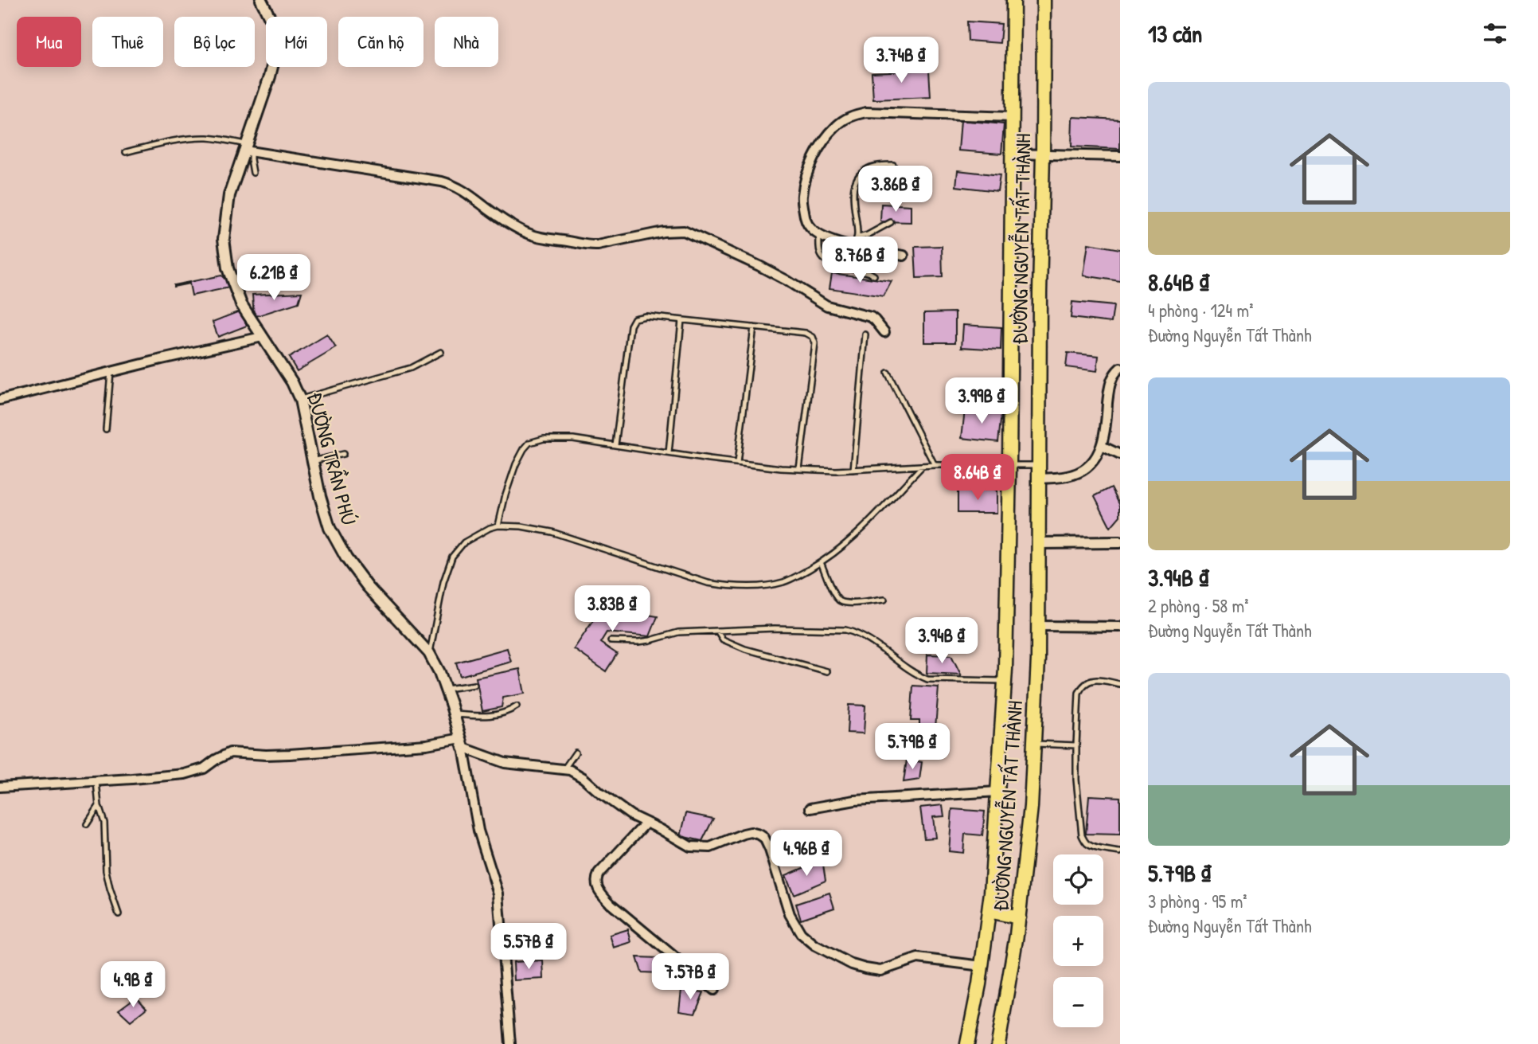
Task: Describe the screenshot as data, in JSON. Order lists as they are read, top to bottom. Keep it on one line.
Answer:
{"streets":{"main road":["ĐƯỜNG NGUYỄN TẤT THÀNH"],"street":["ĐƯỜNG TRẦN PHÚ"]},"page":{"heading":"13 căn","chip":["Mua","Thuê","Bộ lọc","Mới","Căn hộ","Nhà"],"price":["3.74B ₫","3.86B ₫","8.76B ₫","6.21B ₫","3.99B ₫","8.64B ₫","3.83B ₫","3.94B ₫","5.79B ₫","4.96B ₫","5.57B ₫","7.57B ₫","4.9B ₫"],"list":[{"name":"8.64B ₫","note":"4 phòng · 124 m² · Đường Nguyễn Tất Thành"},{"name":"3.94B ₫","note":"2 phòng · 58 m² · Đường Nguyễn Tất Thành"},{"name":"5.79B ₫","note":"3 phòng · 95 m² · Đường Nguyễn Tất Thành"}],"map_buttons":["+","−"]}}
